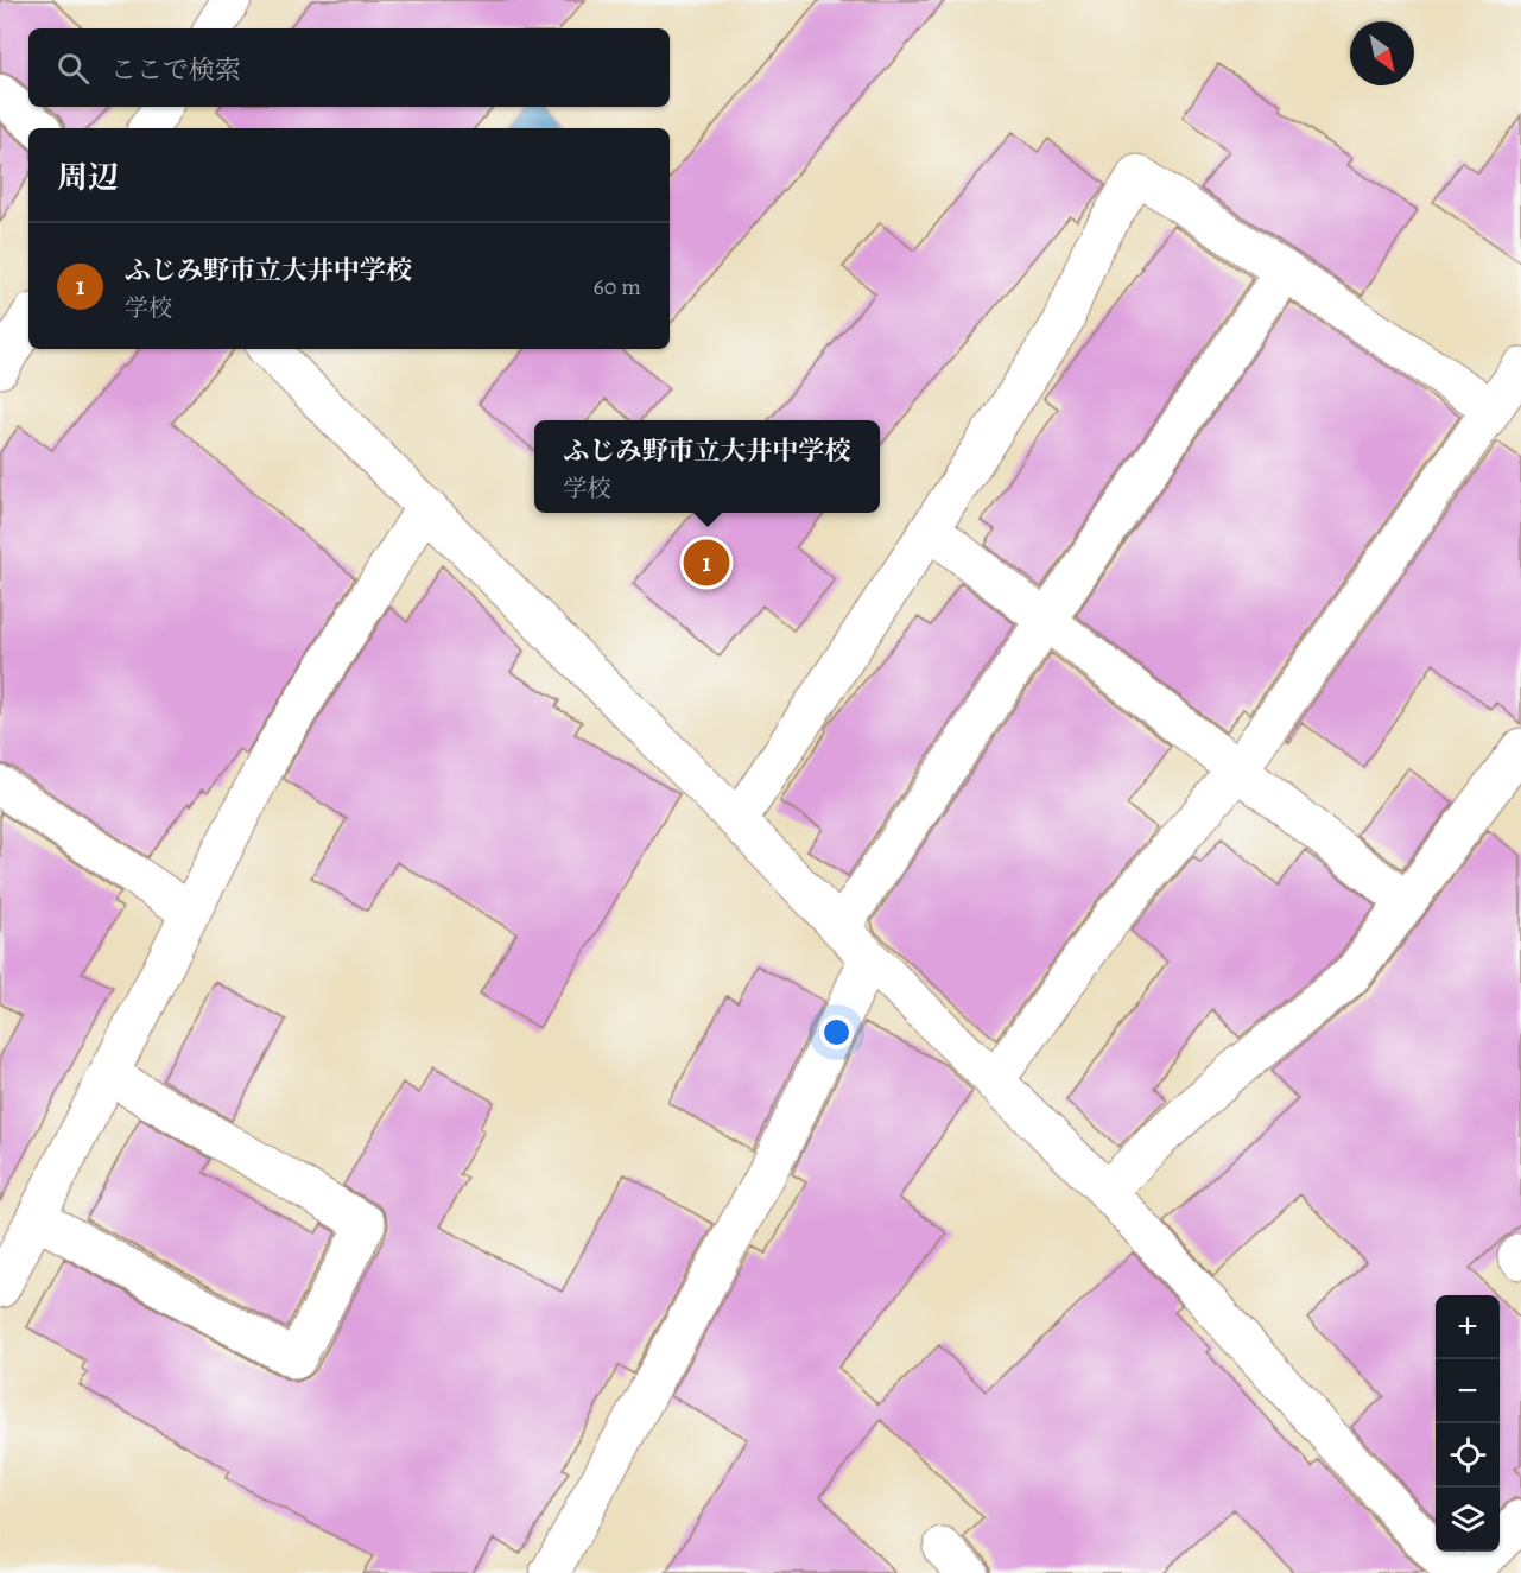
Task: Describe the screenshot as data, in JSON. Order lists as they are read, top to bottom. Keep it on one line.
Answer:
{"north":"bottom right","page":{"search":"ここで検索","heading":"周辺","list":[{"mark":"1","name":"ふじみ野市立大井中学校","note":"学校","value":"60 m"}],"popup":["ふじみ野市立大井中学校","学校"],"pins":"1","map_buttons":["+","−"]}}
